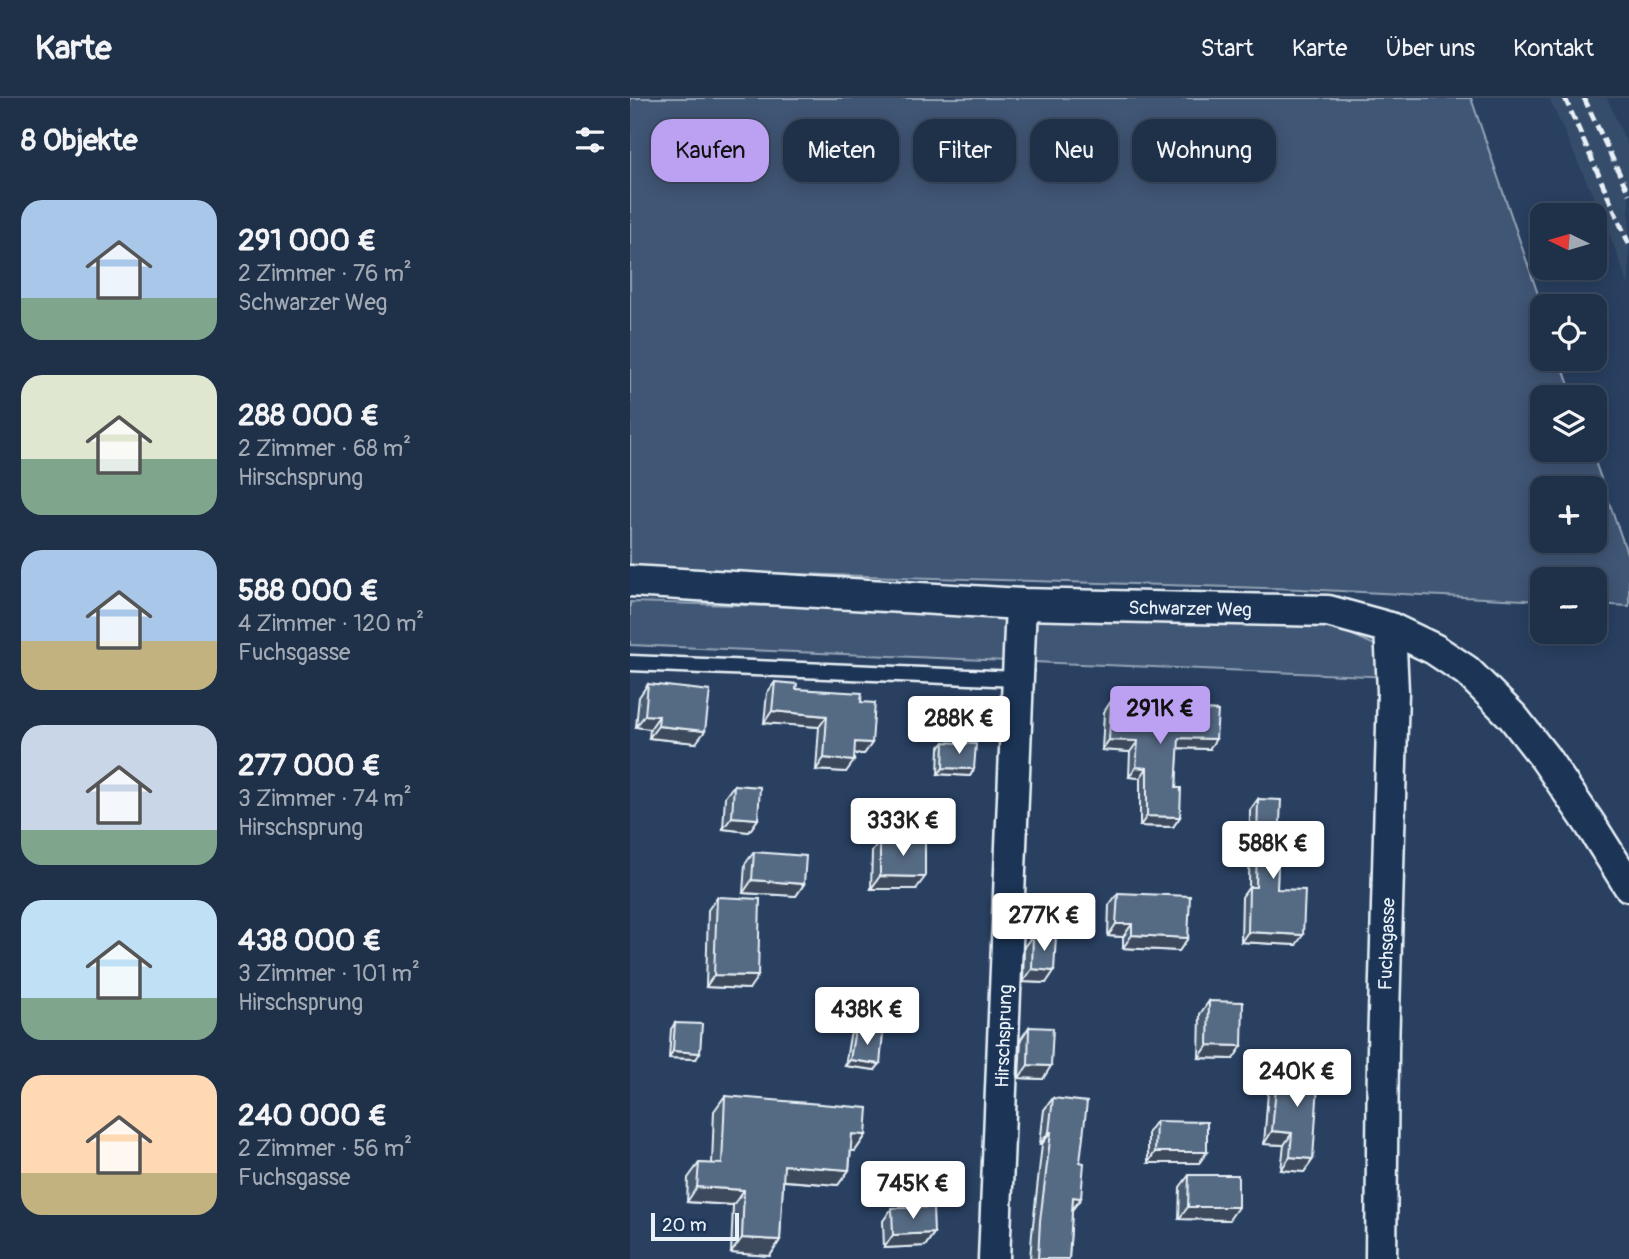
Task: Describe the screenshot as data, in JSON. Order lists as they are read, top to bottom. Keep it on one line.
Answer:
{"streets":{"street":["Schwarzer Weg","Fuchsgasse","Hirschsprung"]},"crossings":[["Schwarzer Weg","Fuchsgasse"],["Schwarzer Weg","Hirschsprung"]],"scale_bar":"20 m","north":"left","page":{"header":"Karte","nav":["Start","Karte","Über uns","Kontakt"],"heading":"8 Objekte","chip":["Kaufen","Mieten","Filter","Neu","Wohnung"],"list":[{"name":"291 000 €","note":"2 Zimmer · 76 m² · Schwarzer Weg"},{"name":"288 000 €","note":"2 Zimmer · 68 m² · Hirschsprung"},{"name":"588 000 €","note":"4 Zimmer · 120 m² · Fuchsgasse"},{"name":"277 000 €","note":"3 Zimmer · 74 m² · Hirschsprung"},{"name":"438 000 €","note":"3 Zimmer · 101 m² · Hirschsprung"},{"name":"240 000 €","note":"2 Zimmer · 56 m² · Fuchsgasse"}],"map_buttons":["+","−"],"price":["291K €","288K €","333K €","588K €","277K €","438K €","240K €","745K €"],"scale":"20 m"}}
